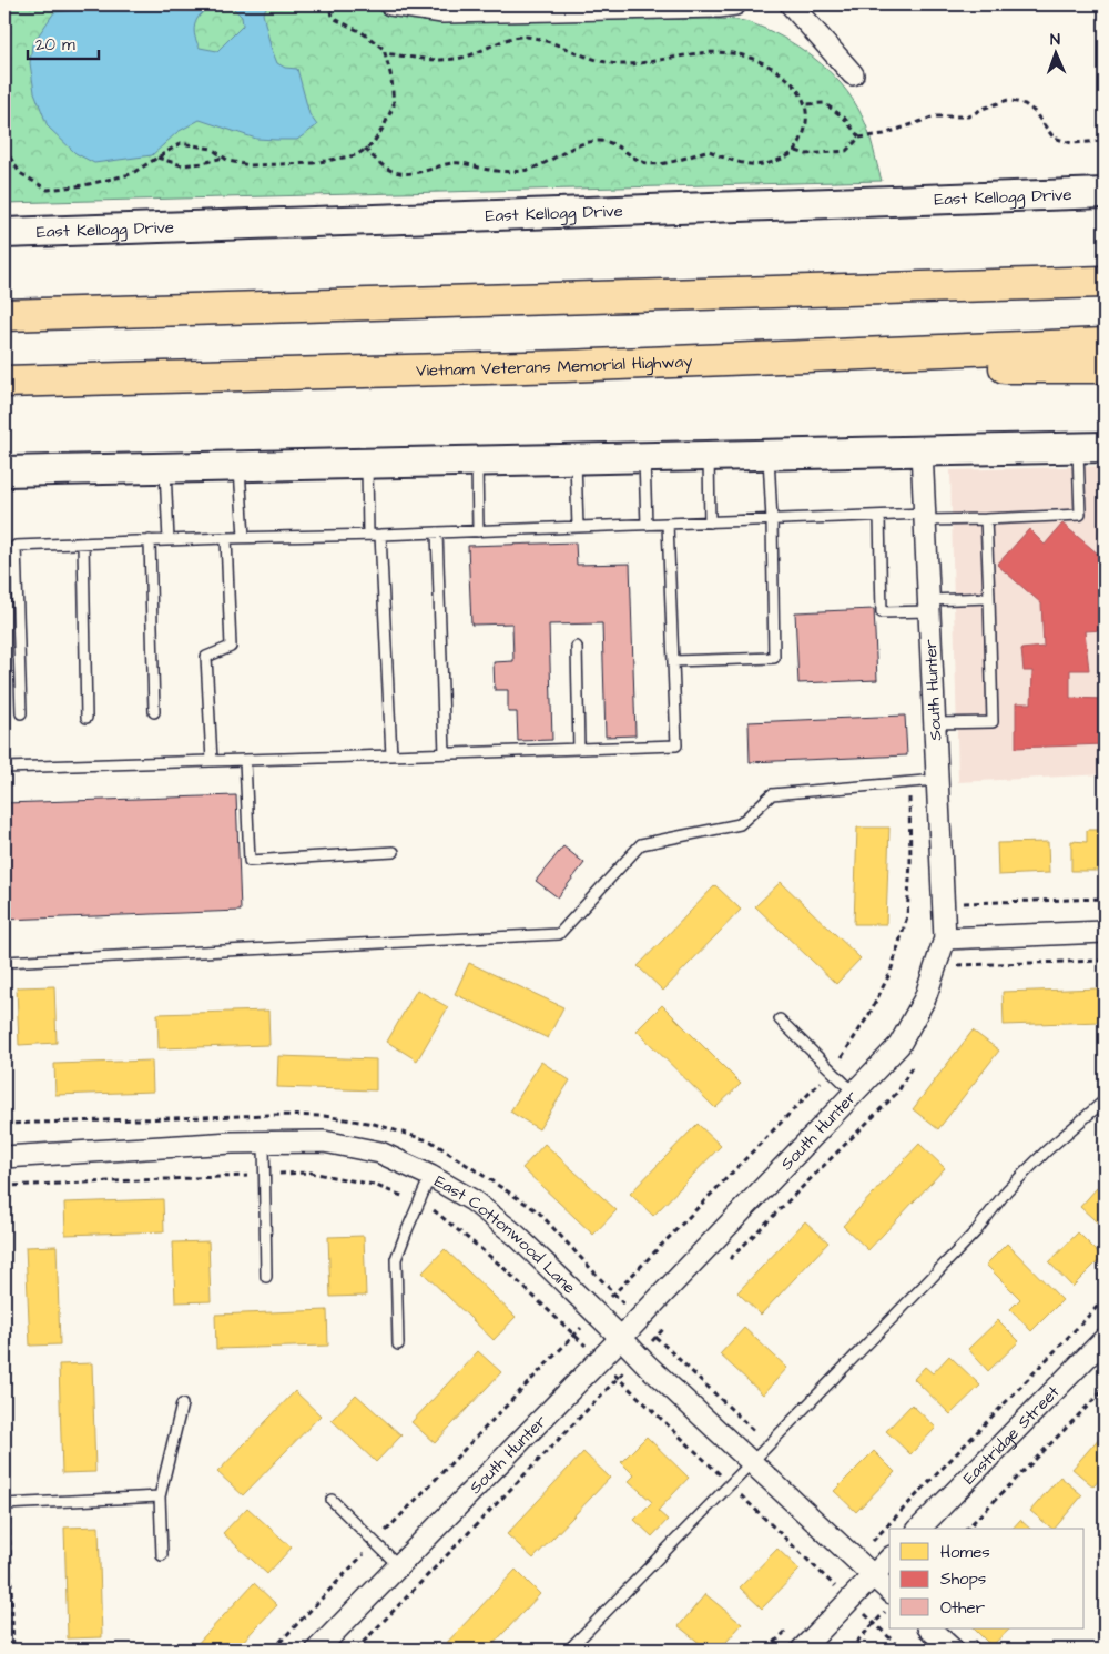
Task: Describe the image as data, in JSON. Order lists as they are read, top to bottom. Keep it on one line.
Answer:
{"streets":{"highway":["Vietnam Veterans Memorial Highway"],"main road":["East Kellogg Drive"],"street":["South Hunter","East Cottonwood Lane","Eastridge Street"]},"crossings":[["South Hunter","East Cottonwood Lane"]],"legend":["Homes","Shops","Other"],"scale_bar":"20 m","north":"top"}
